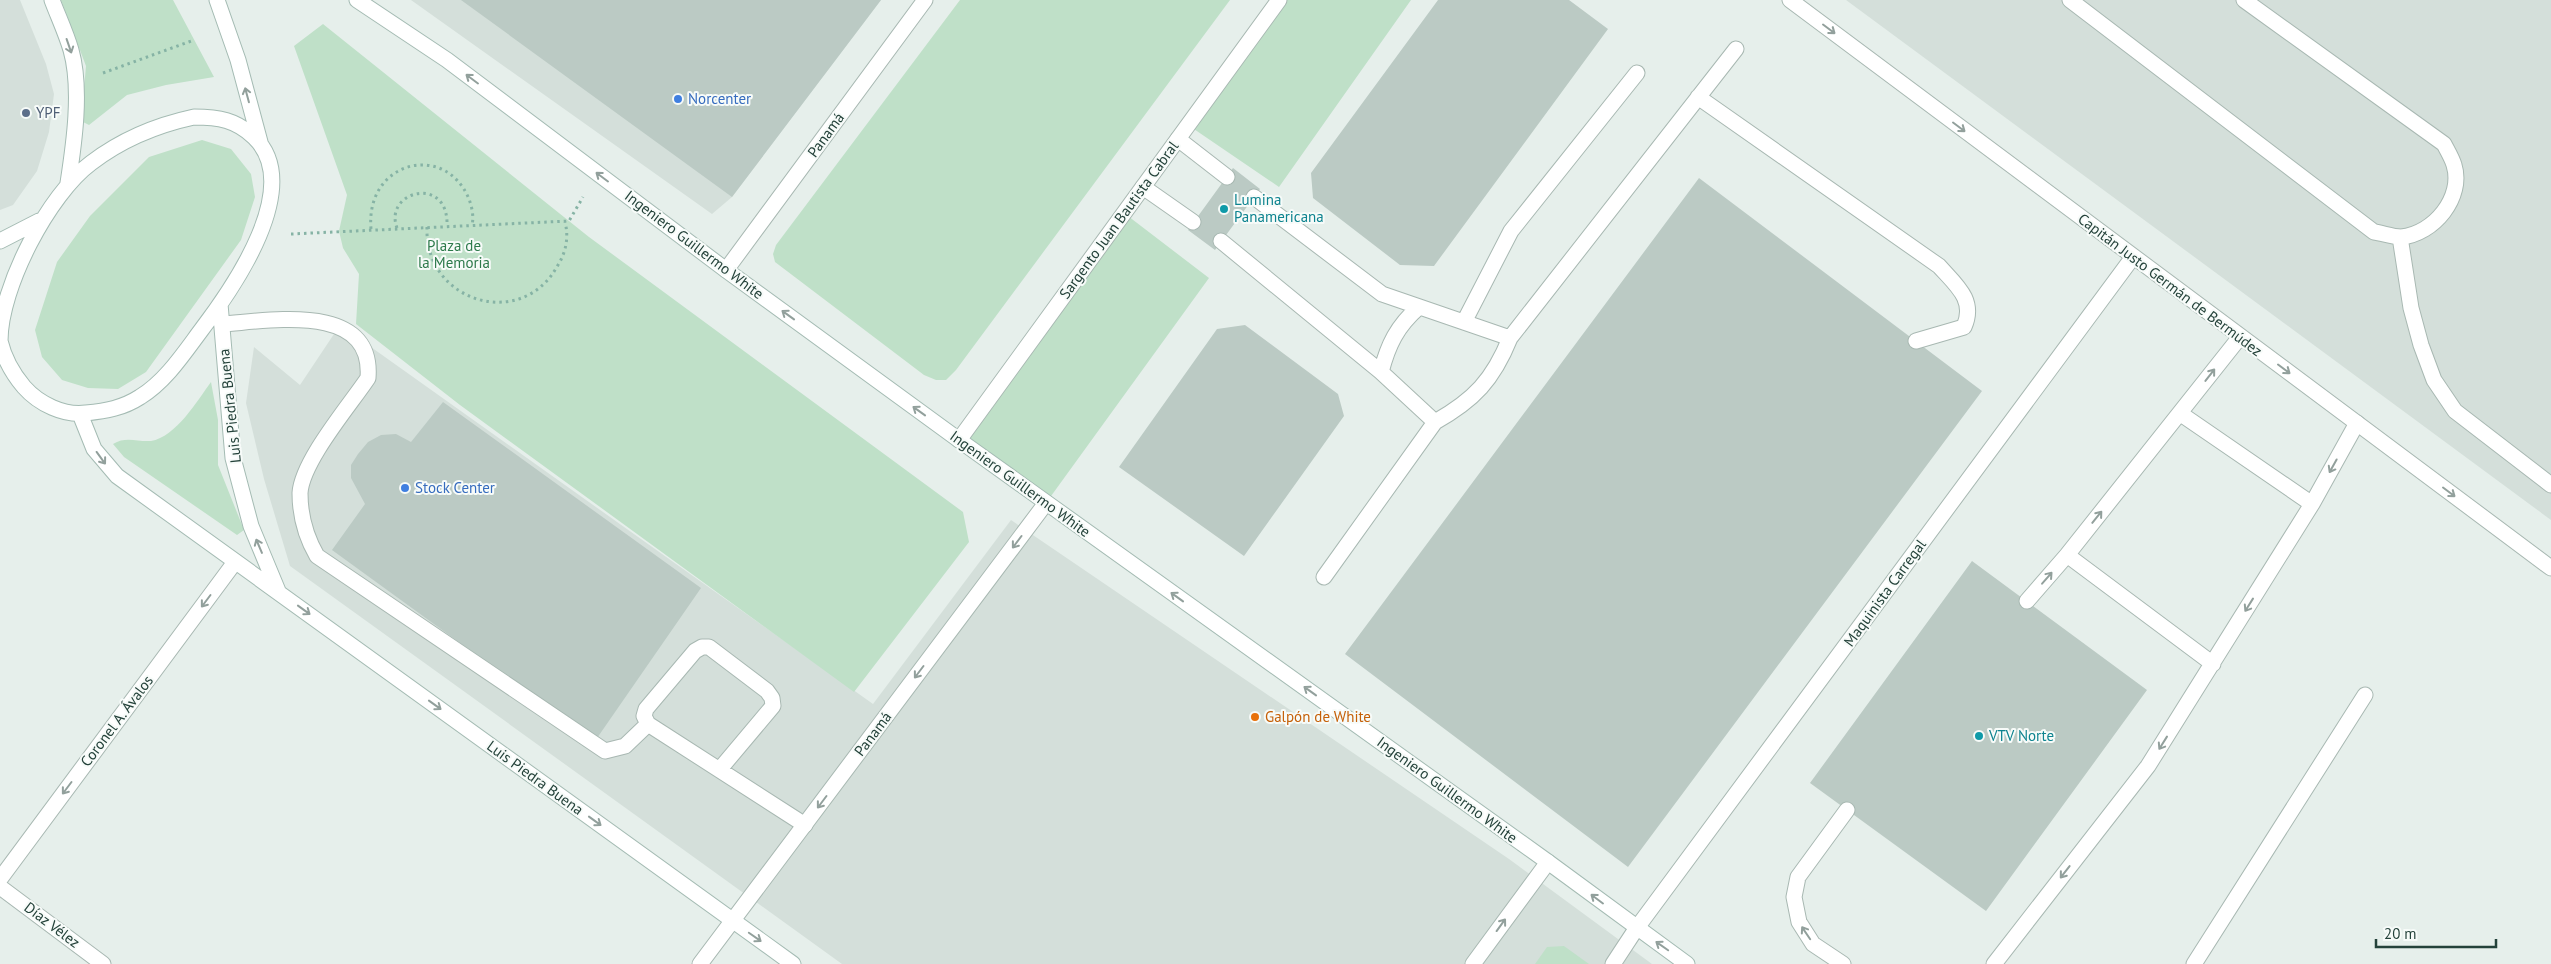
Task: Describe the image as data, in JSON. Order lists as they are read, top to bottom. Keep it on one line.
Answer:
{"streets":{"street":["Panamá","Sargento Juan Bautista Cabral","Ingeniero Guillermo White","Capitán Justo Germán de Bermúdez","Luis Piedra Buena","Maquinista Carregal","Coronel A. Ávalos","Díaz Vélez"]},"crossings":[["Panamá","Ingeniero Guillermo White"],["Panamá","Luis Piedra Buena"],["Sargento Juan Bautista Cabral","Ingeniero Guillermo White"],["Ingeniero Guillermo White","Maquinista Carregal"],["Capitán Justo Germán de Bermúdez","Maquinista Carregal"],["Luis Piedra Buena","Coronel A. Ávalos"]],"one_way":["Panamá","Ingeniero Guillermo White","Capitán Justo Germán de Bermúdez","Coronel A. Ávalos"],"parks":["Plaza de la Memoria"],"places":["Norcenter","YPF","Lumina Panamericana","Stock Center","Galpón de White","VTV Norte"],"scale_bar":"20 m"}
